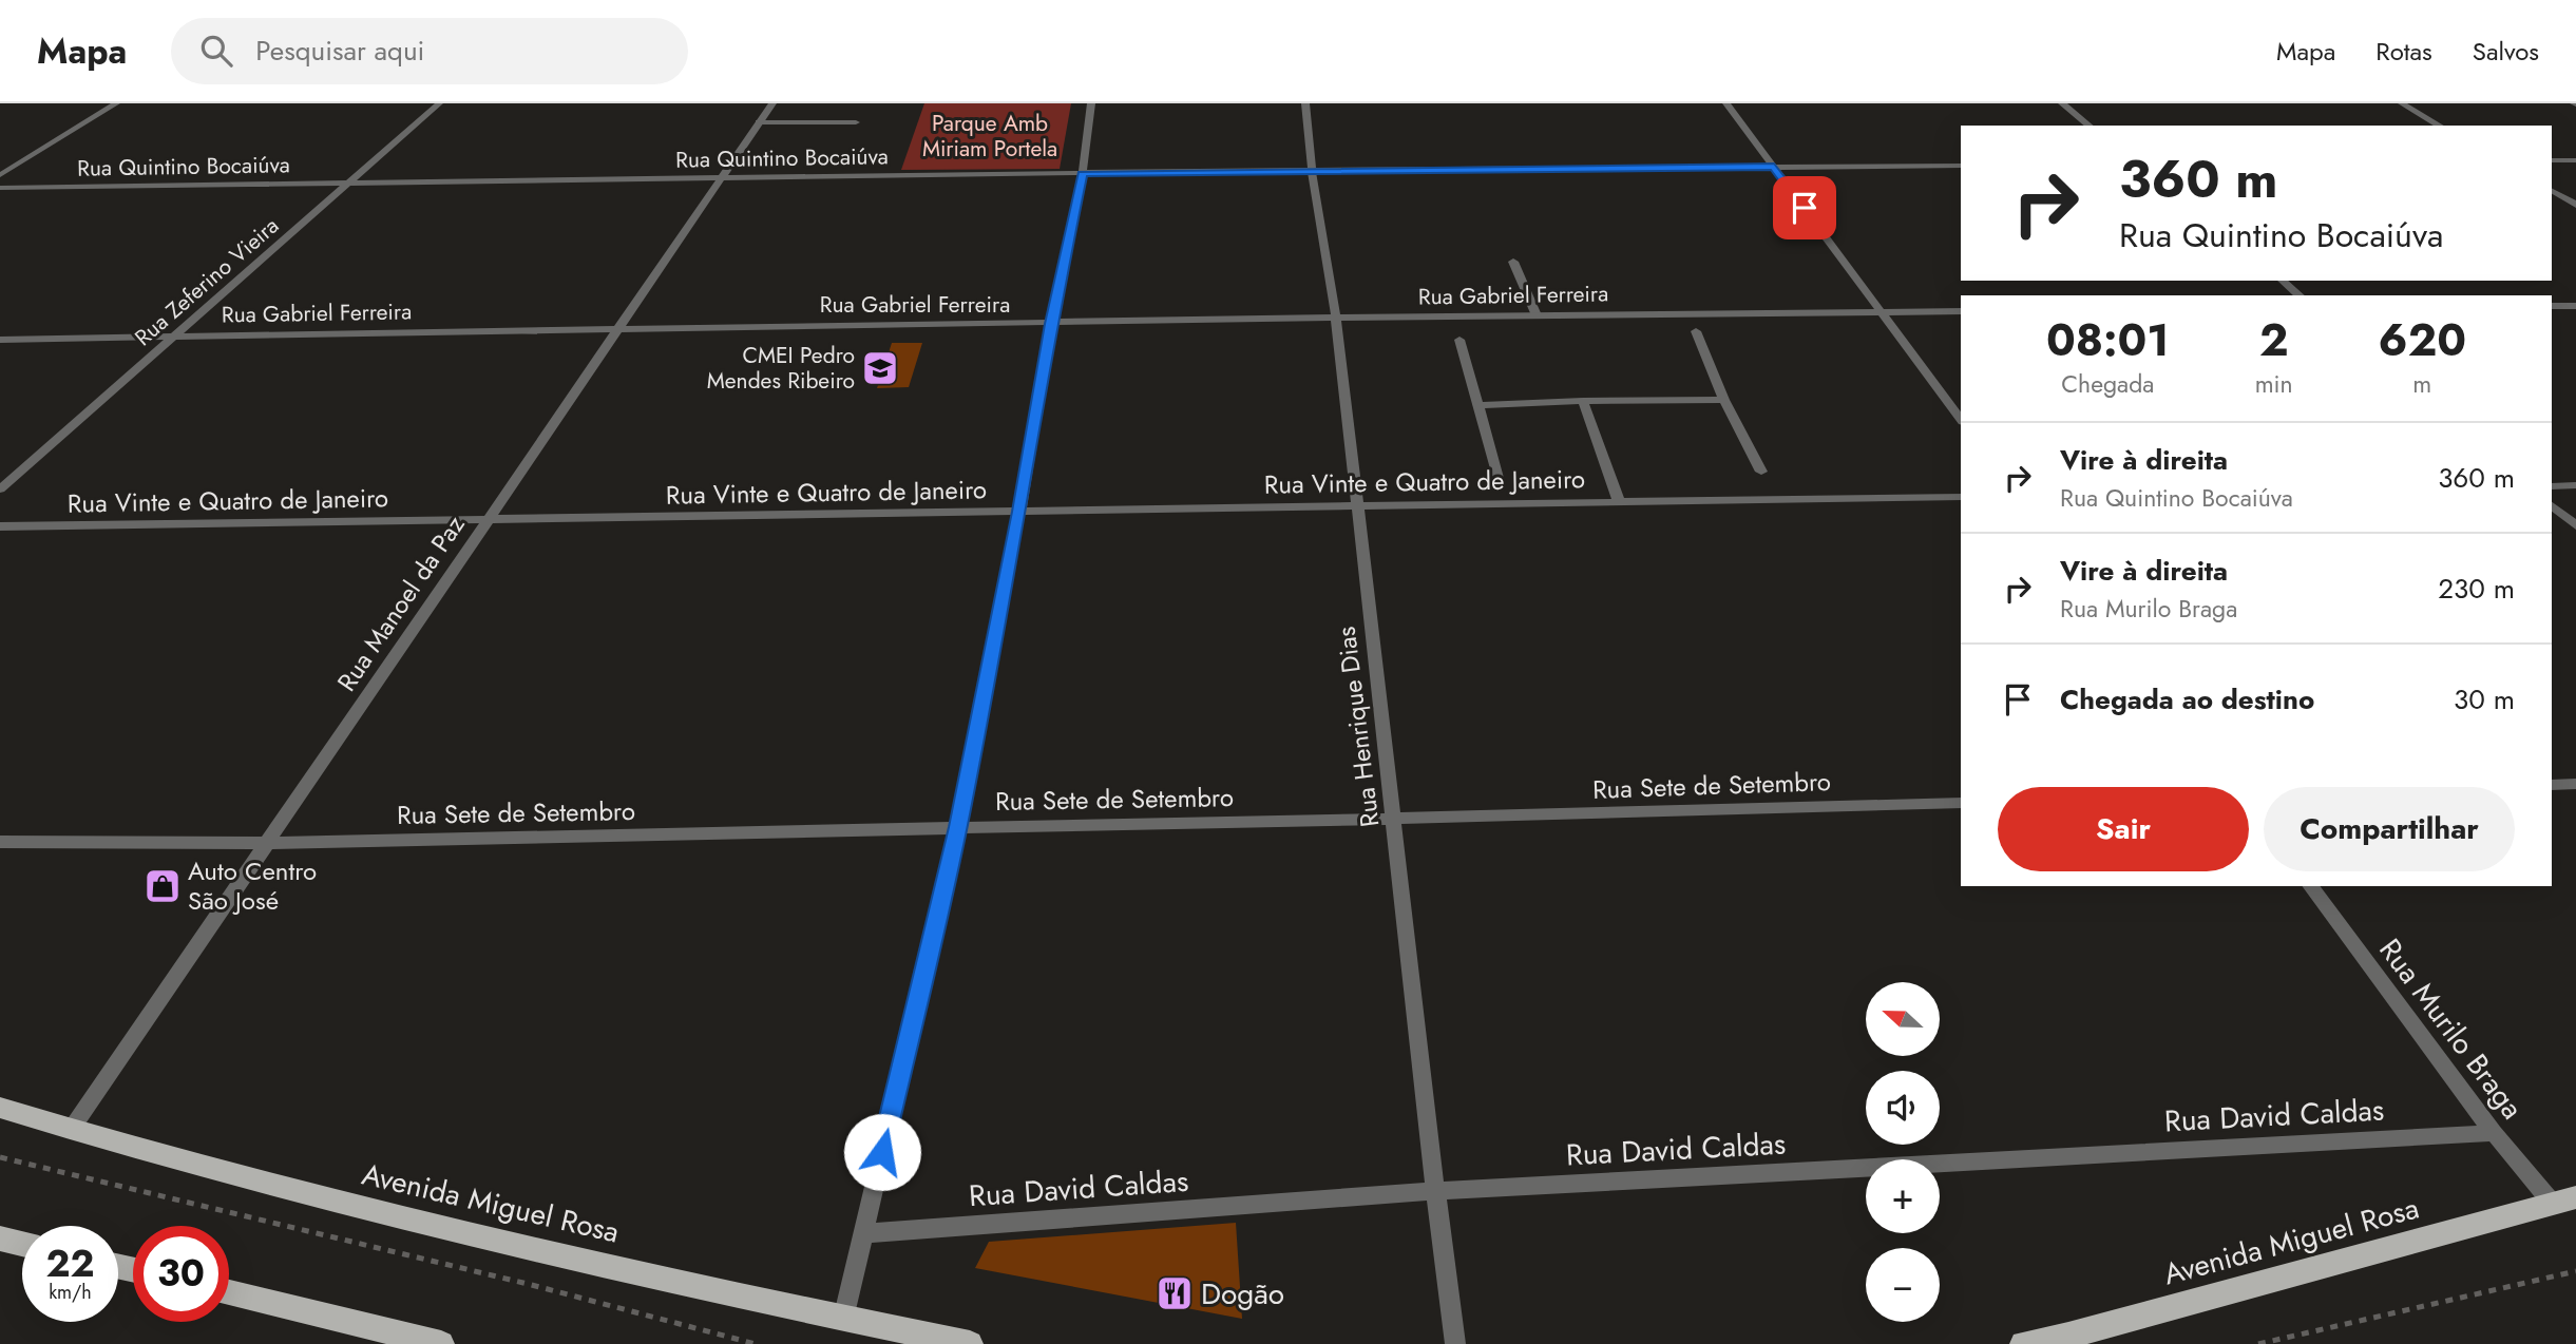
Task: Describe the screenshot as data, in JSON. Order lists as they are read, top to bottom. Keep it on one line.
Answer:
{"streets":{"main road":["Avenida Miguel Rosa"],"street":["Rua Quintino Bocaiúva","Rua Zeferino Vieira","Rua Gabriel Ferreira","Rua Vinte e Quatro de Janeiro","Rua Manoel da Paz","Rua Henrique Dias","Rua Sete de Setembro","Rua Murilo Braga","Rua David Caldas"]},"crossings":[["Rua Quintino Bocaiúva","Rua Zeferino Vieira"],["Rua Quintino Bocaiúva","Rua Manoel da Paz"],["Rua Quintino Bocaiúva","Rua Henrique Dias"],["Rua Zeferino Vieira","Rua Gabriel Ferreira"],["Rua Gabriel Ferreira","Rua Manoel da Paz"],["Rua Gabriel Ferreira","Rua Henrique Dias"],["Rua Vinte e Quatro de Janeiro","Rua Manoel da Paz"],["Rua Vinte e Quatro de Janeiro","Rua Henrique Dias"],["Rua Manoel da Paz","Rua Sete de Setembro"],["Rua Manoel da Paz","Avenida Miguel Rosa"],["Rua Henrique Dias","Rua Sete de Setembro"],["Rua Henrique Dias","Rua David Caldas"],["Rua Murilo Braga","Rua David Caldas"],["Rua Murilo Braga","Avenida Miguel Rosa"]],"parks":["Parque Amb Miriam Portela"],"places":{"school or university":["CMEI Pedro Mendes Ribeiro"],"shop":["Auto Centro São José"],"restaurant":["Dogão"]},"north":"left","page":{"header":"Mapa","search":"Pesquisar aqui","nav":["Mapa","Rotas","Salvos"],"turn":["360 m","Rua Quintino Bocaiúva"],"eta":["08:01","Chegada","2","min","620","m"],"list":[{"name":"Vire à direita","note":"Rua Quintino Bocaiúva","value":"360 m"},{"name":"Vire à direita","note":"Rua Murilo Braga","value":"230 m"},{"name":"Chegada ao destino","value":"30 m"}],"buttons":["Sair","Compartilhar"],"map_buttons":["+","−"],"speed":"22 km/h","limit":"30"}}
